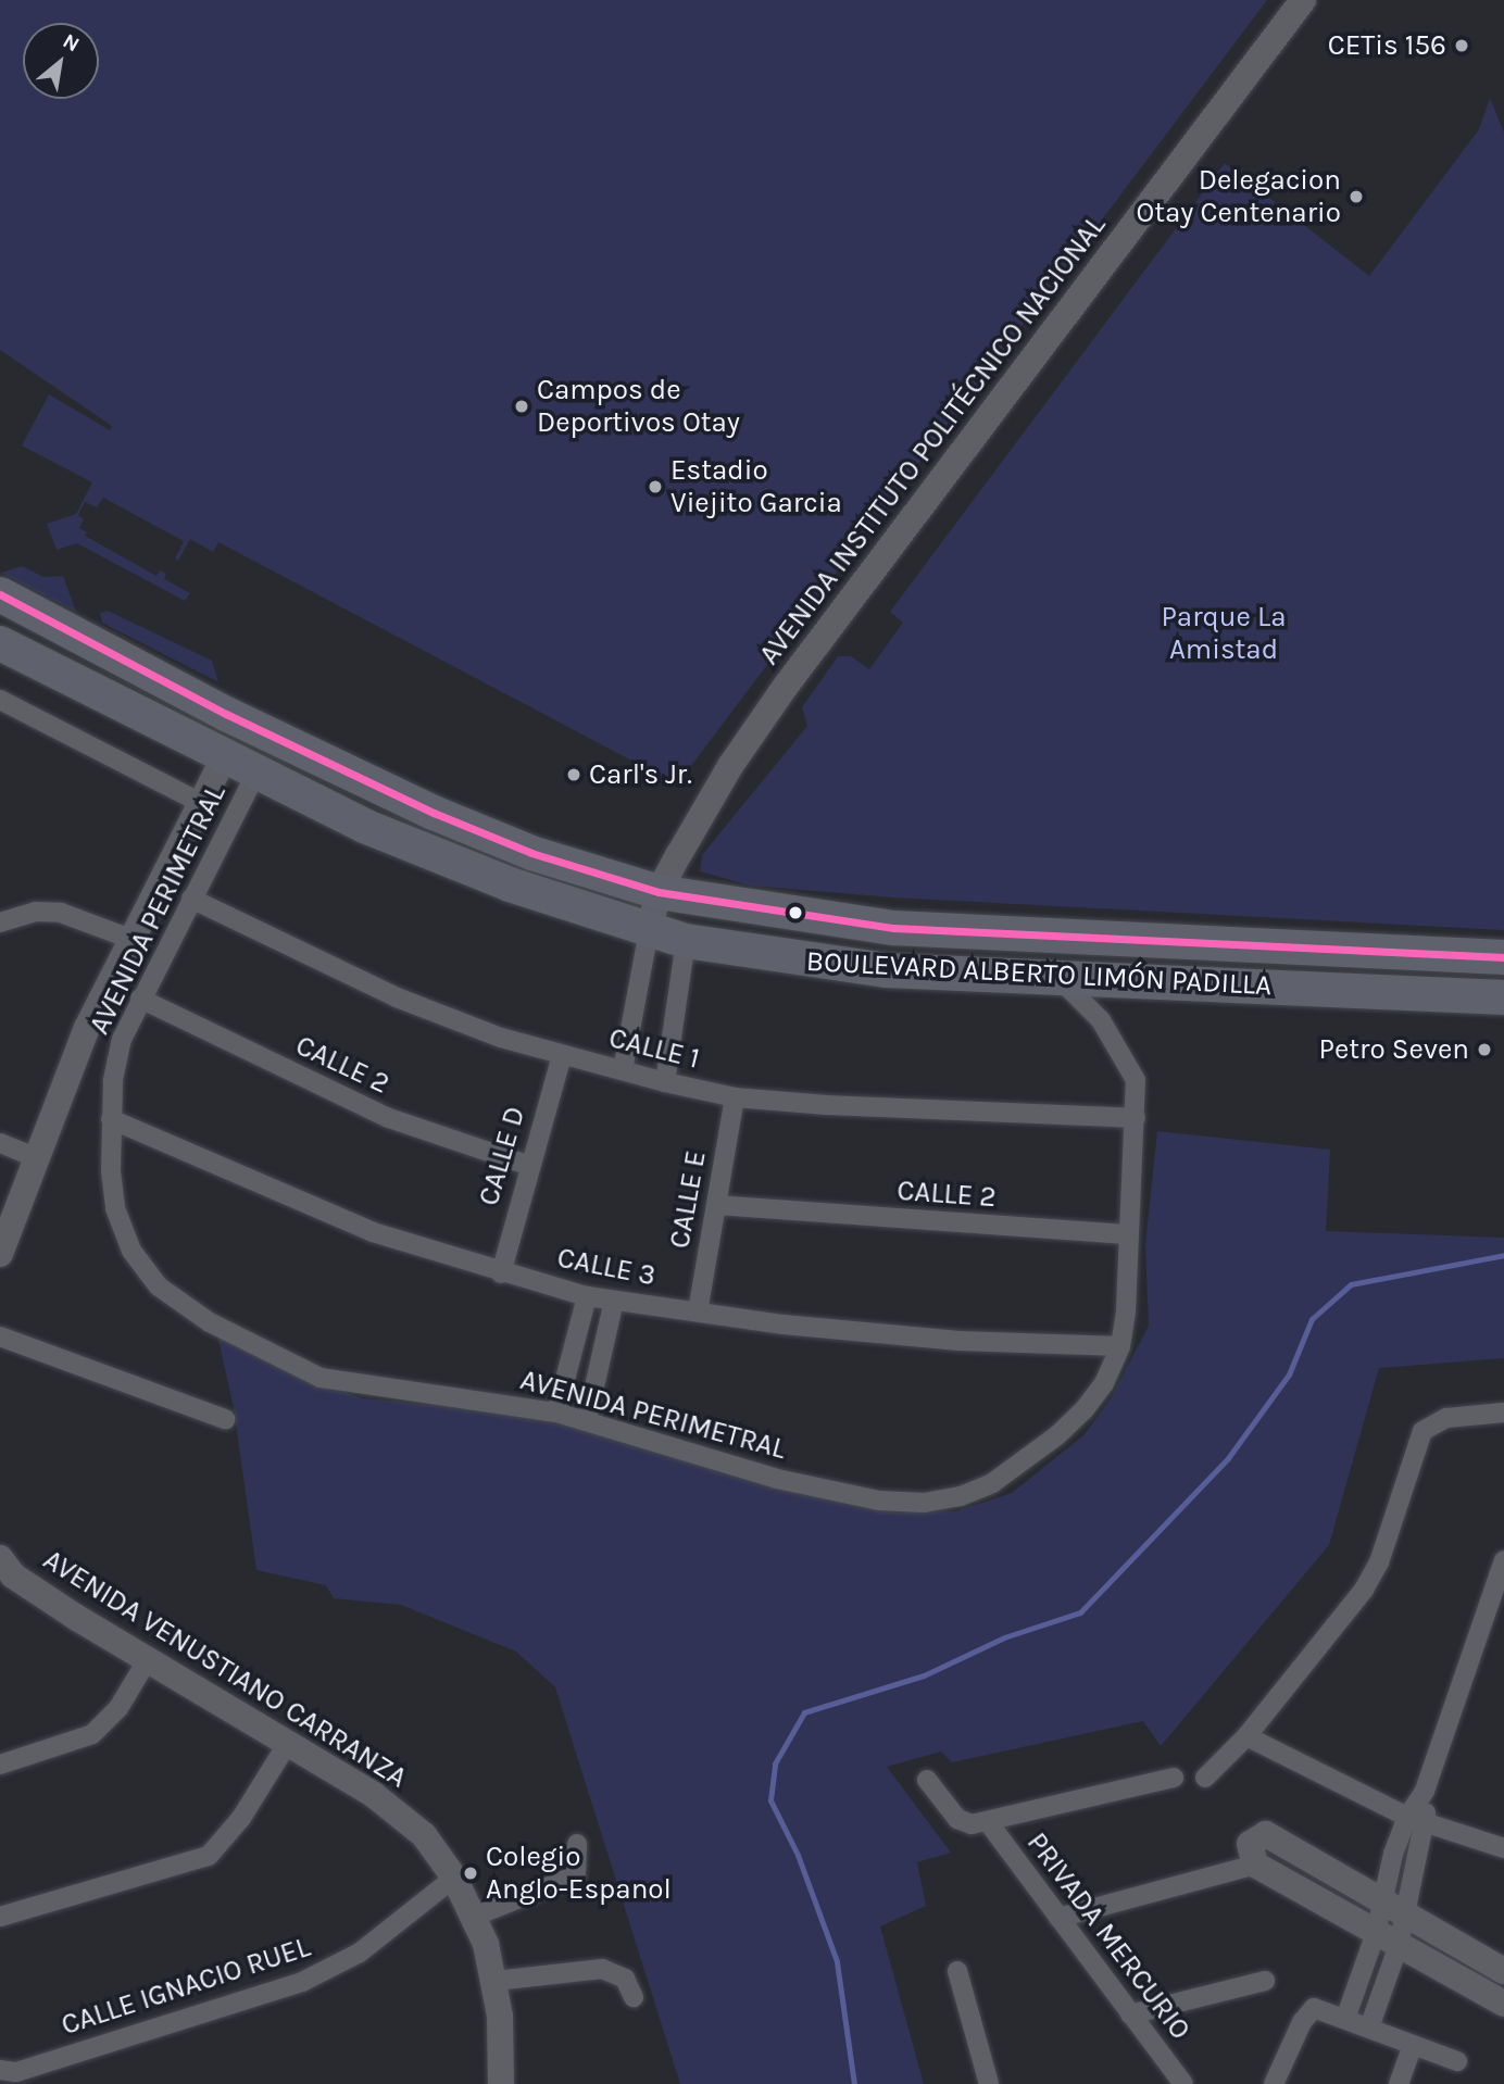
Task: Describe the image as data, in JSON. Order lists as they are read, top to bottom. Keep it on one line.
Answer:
{"streets":{"highway":["BOULEVARD ALBERTO LIMÓN PADILLA"],"street":["AVENIDA INSTITUTO POLITÉCNICO NACIONAL","AVENIDA PERIMETRAL","CALLE 1","CALLE 2","CALLE D","CALLE E","CALLE 3","AVENIDA VENUSTIANO CARRANZA","PRIVADA MERCURIO","CALLE IGNACIO RUEL"]},"crossings":[["AVENIDA INSTITUTO POLITÉCNICO NACIONAL","BOULEVARD ALBERTO LIMÓN PADILLA"],["AVENIDA PERIMETRAL","BOULEVARD ALBERTO LIMÓN PADILLA"],["AVENIDA PERIMETRAL","CALLE 1"],["AVENIDA PERIMETRAL","CALLE 2"],["AVENIDA PERIMETRAL","CALLE 3"],["CALLE 1","CALLE D"],["CALLE 1","CALLE E"],["CALLE 2","CALLE D"],["CALLE 2","CALLE E"],["CALLE D","CALLE 3"],["CALLE E","CALLE 3"],["AVENIDA VENUSTIANO CARRANZA","CALLE IGNACIO RUEL"]],"parks":["Parque La Amistad"],"places":["CETis 156","Delegacion Otay Centenario","Campos de Deportivos Otay","Estadio Viejito Garcia","Carl's Jr.","Petro Seven","Colegio Anglo-Espanol"],"north":"top right"}
